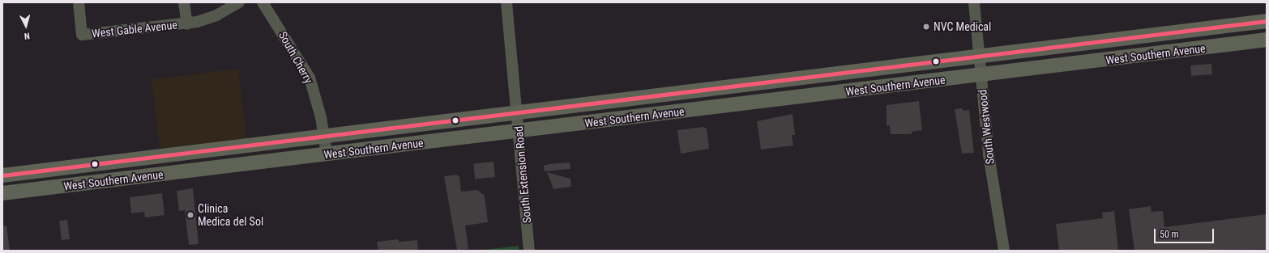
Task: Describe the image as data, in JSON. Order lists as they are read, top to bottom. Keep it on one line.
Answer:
{"streets":{"main road":["West Southern Avenue"],"street":["West Gable Avenue","South Cherry","South Westwood","South Extension Road"]},"crossings":[["West Southern Avenue","South Cherry"],["West Southern Avenue","South Westwood"],["West Southern Avenue","South Extension Road"]],"places":["NVC Medical","Clinica Medica del Sol"],"scale_bar":"50 m","north":"bottom"}
